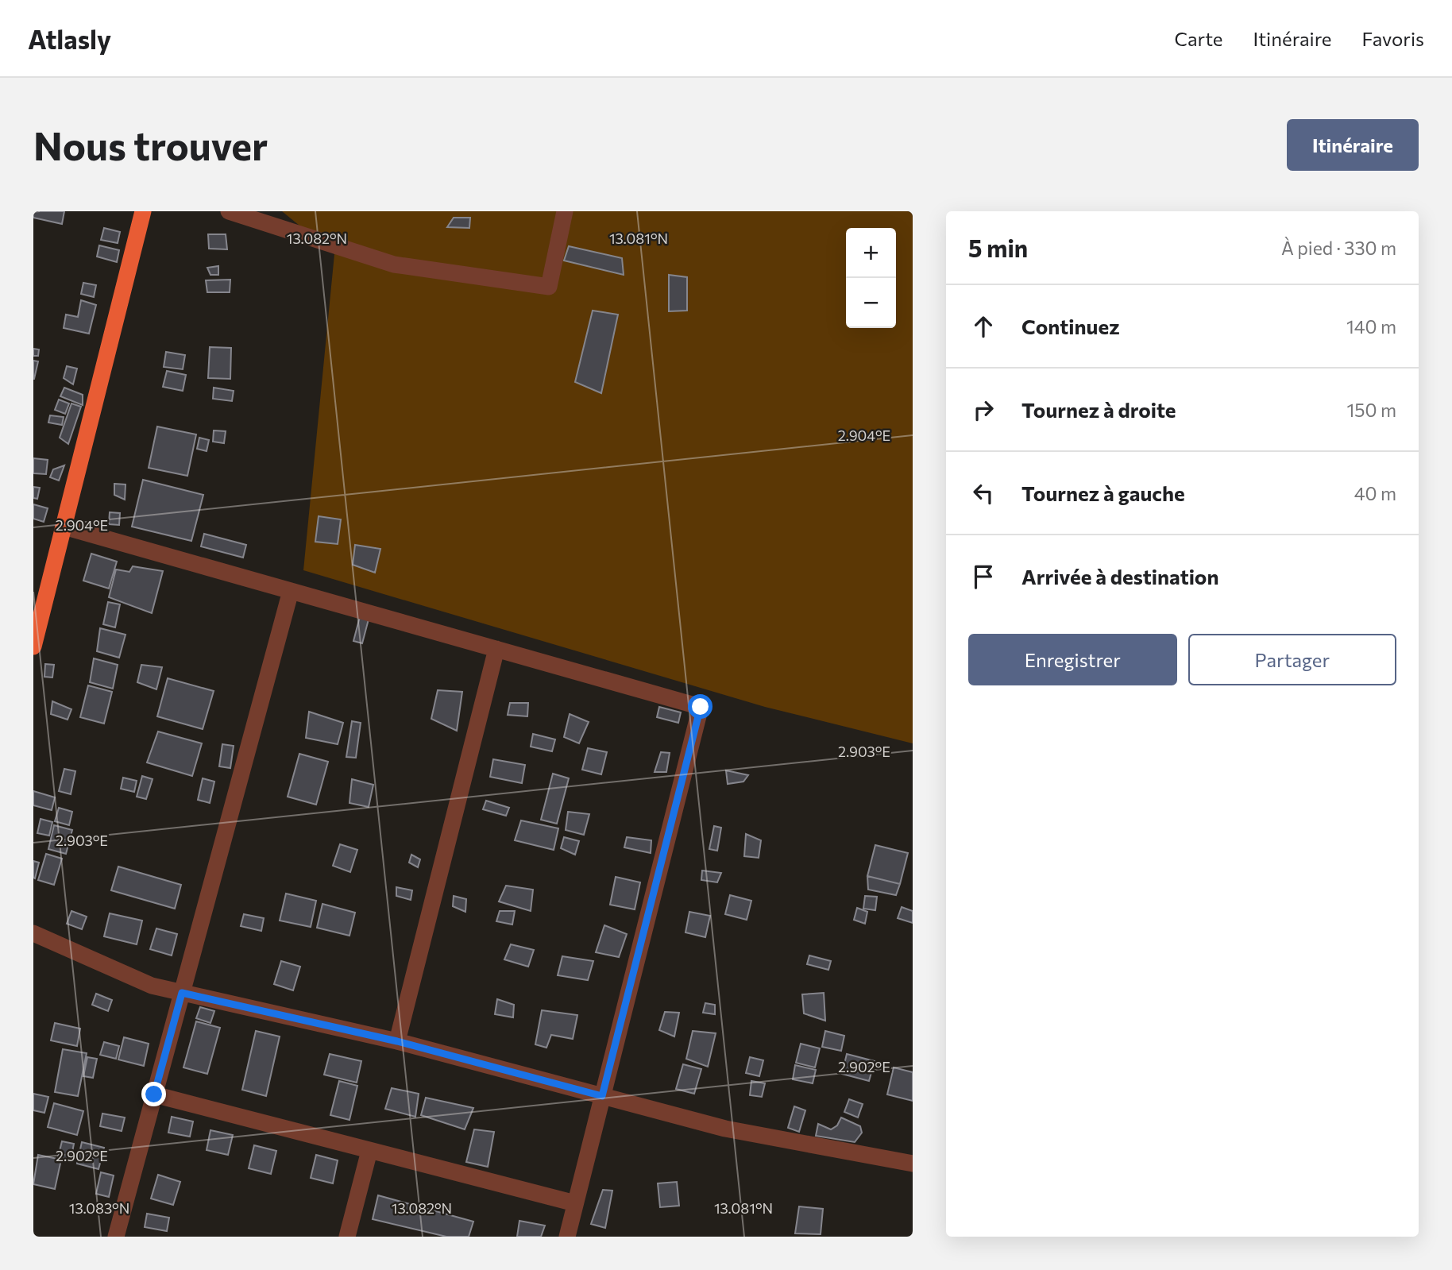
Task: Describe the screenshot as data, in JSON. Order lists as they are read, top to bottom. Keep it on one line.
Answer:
{"page":{"header":"Atlasly","nav":["Carte","Itinéraire","Favoris"],"buttons":["Itinéraire",["Enregistrer","Partager"]],"title":"Nous trouver","heading":["5 min","À pied · 330 m"],"map_buttons":["+","−"],"list":[["Continuez","140 m"],["Tournez à droite","150 m"],["Tournez à gauche","40 m"],"Arrivée à destination"]},"coordinates":["13.082°N","13.081°N","2.904°E","2.903°E","2.902°E","13.083°N"]}
